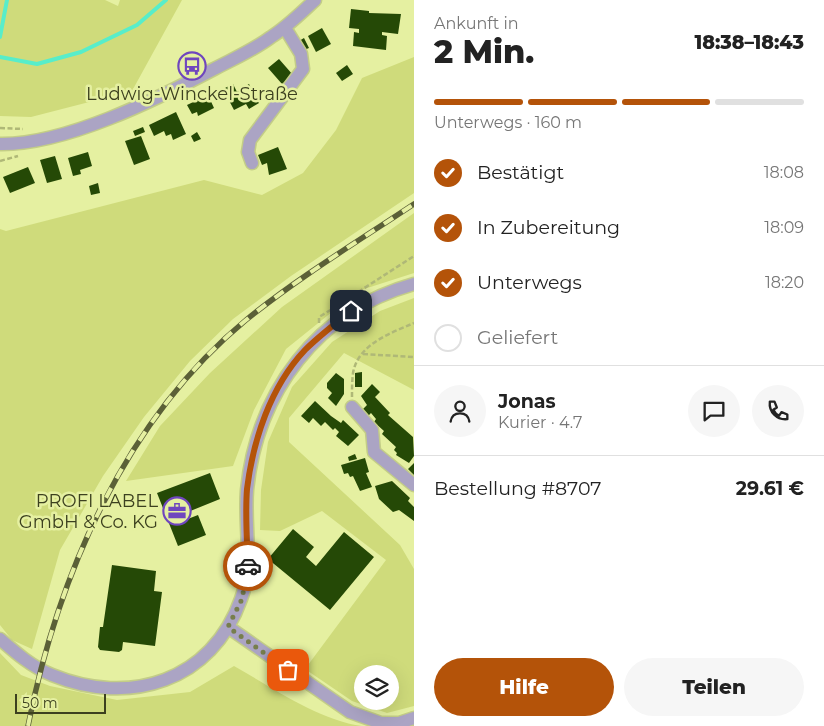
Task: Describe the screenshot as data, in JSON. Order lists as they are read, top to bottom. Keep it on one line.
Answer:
{"places":{"bus stop":["Ludwig-Winckel-Straße"],"office":["PROFI LABEL GmbH & Co. KG"]},"scale_bar":"50 m","page":{"heading":["2 Min.","Ankunft in","18:38–18:43"],"panel":["Jonas","Kurier · 4.7","Bestellung #8707","29.61 €"],"bar":"Unterwegs · 160 m","list":[["Bestätigt","18:08"],["In Zubereitung","18:09"],["Unterwegs","18:20"],"Geliefert"],"buttons":["Hilfe","Teilen"],"scale":"50 m"}}
